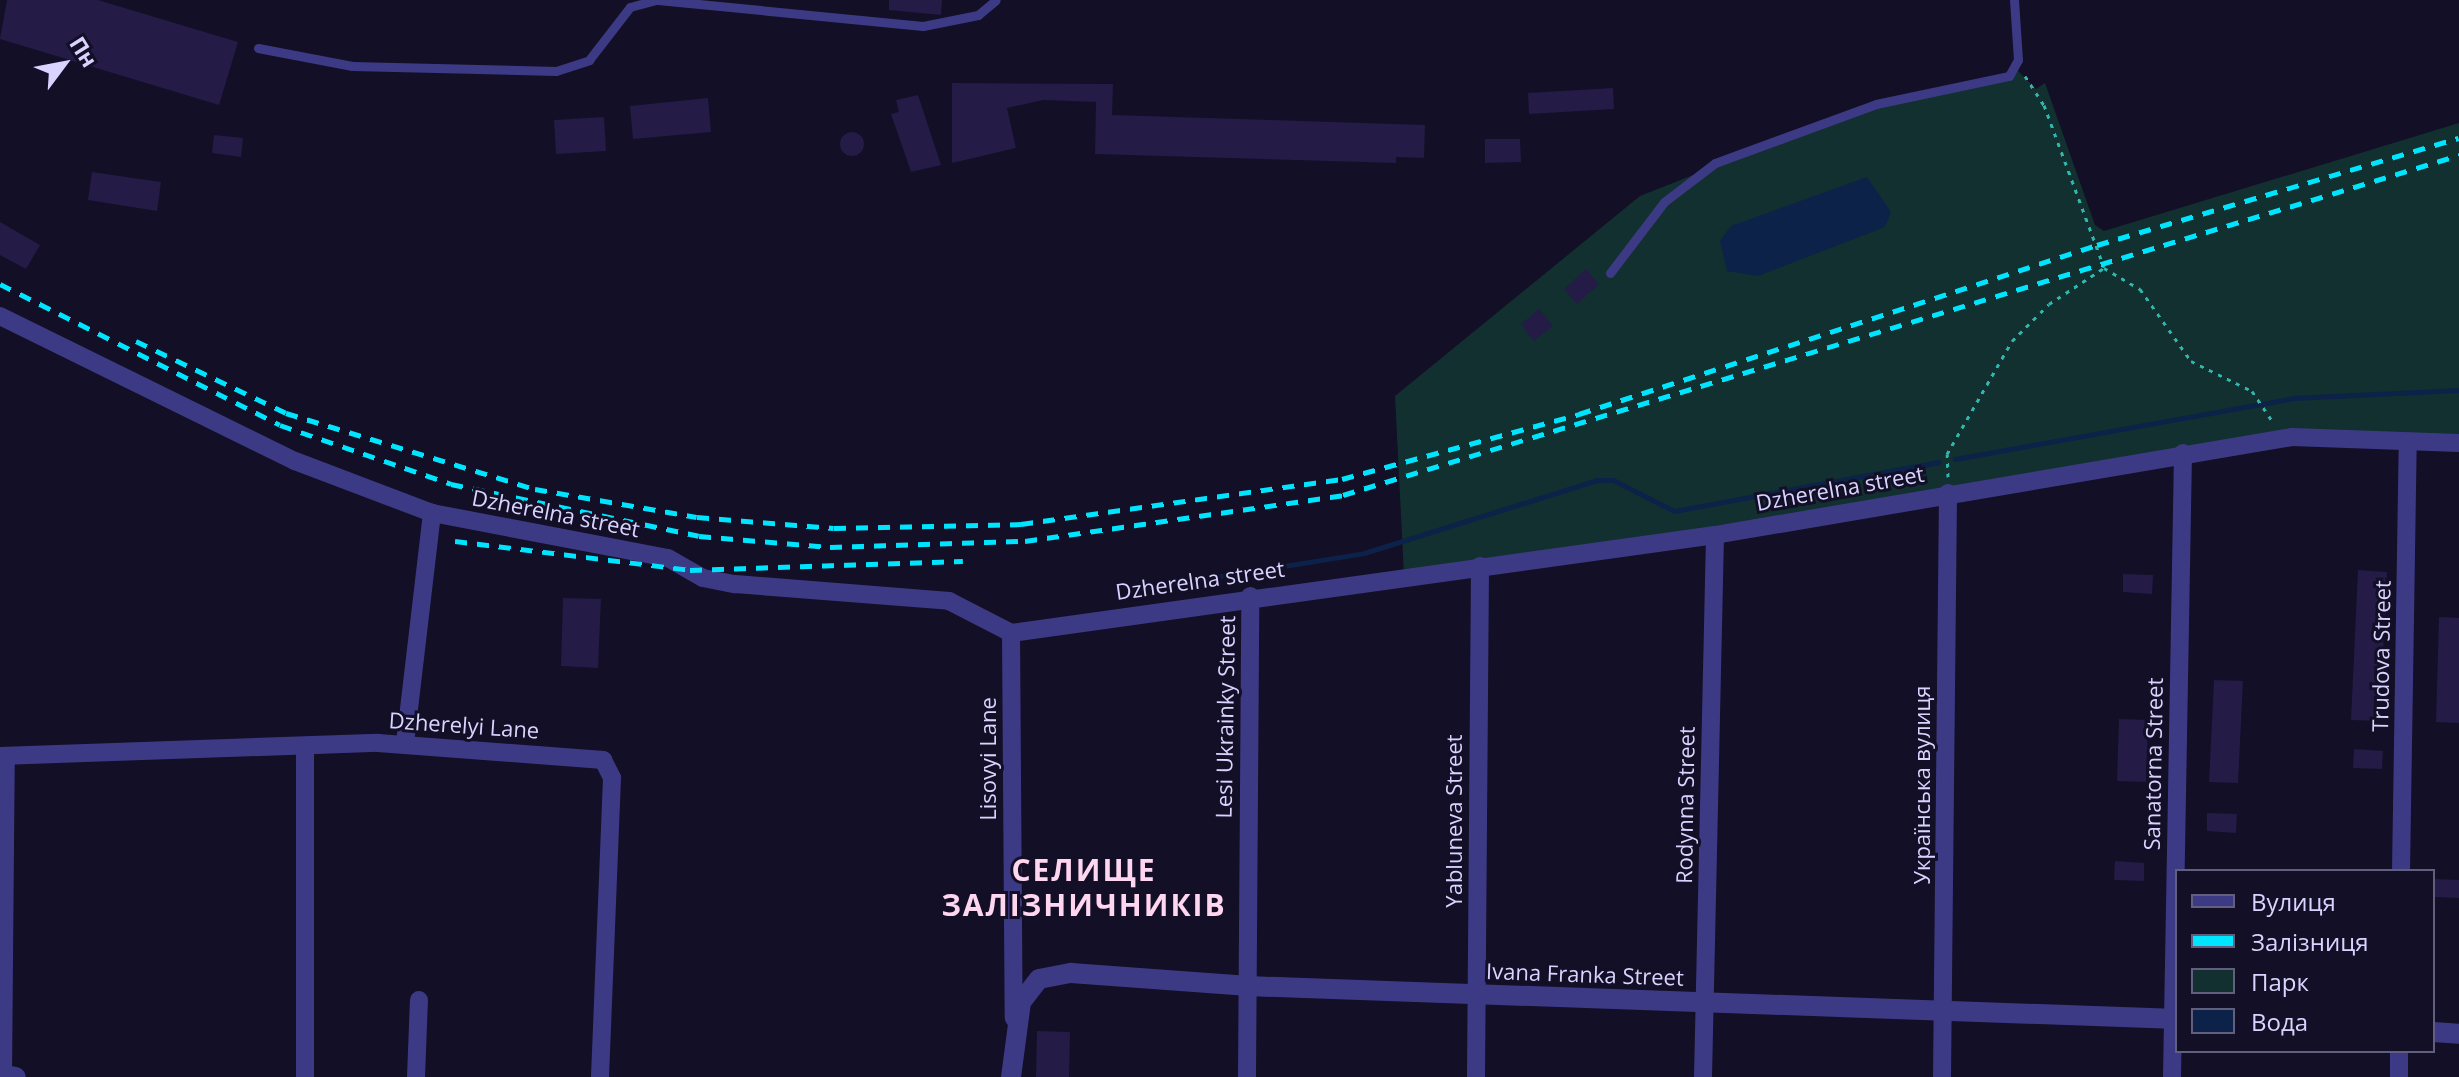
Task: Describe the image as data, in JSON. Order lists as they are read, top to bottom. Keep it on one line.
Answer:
{"streets":{"street":["Dzherelna street","Trudova Street","Lesi Ukrainky Street","Dzherelyi Lane","Lisovyi Lane","Sanatorna Street","Українська вулиця","Rodynna Street","Yabluneva Street","Ivana Franka Street"]},"crossings":[["Dzherelna street","Trudova Street"],["Dzherelna street","Lesi Ukrainky Street"],["Dzherelna street","Lisovyi Lane"],["Dzherelna street","Sanatorna Street"],["Dzherelna street","Українська вулиця"],["Dzherelna street","Rodynna Street"],["Dzherelna street","Yabluneva Street"],["Lesi Ukrainky Street","Ivana Franka Street"],["Lisovyi Lane","Ivana Franka Street"],["Sanatorna Street","Ivana Franka Street"],["Українська вулиця","Ivana Franka Street"],["Rodynna Street","Ivana Franka Street"],["Yabluneva Street","Ivana Franka Street"]],"districts":["СЕЛИЩЕ ЗАЛІЗНИЧНИКІВ"],"legend":["Вулиця","Залізниця","Парк","Вода"],"north":"top right"}
